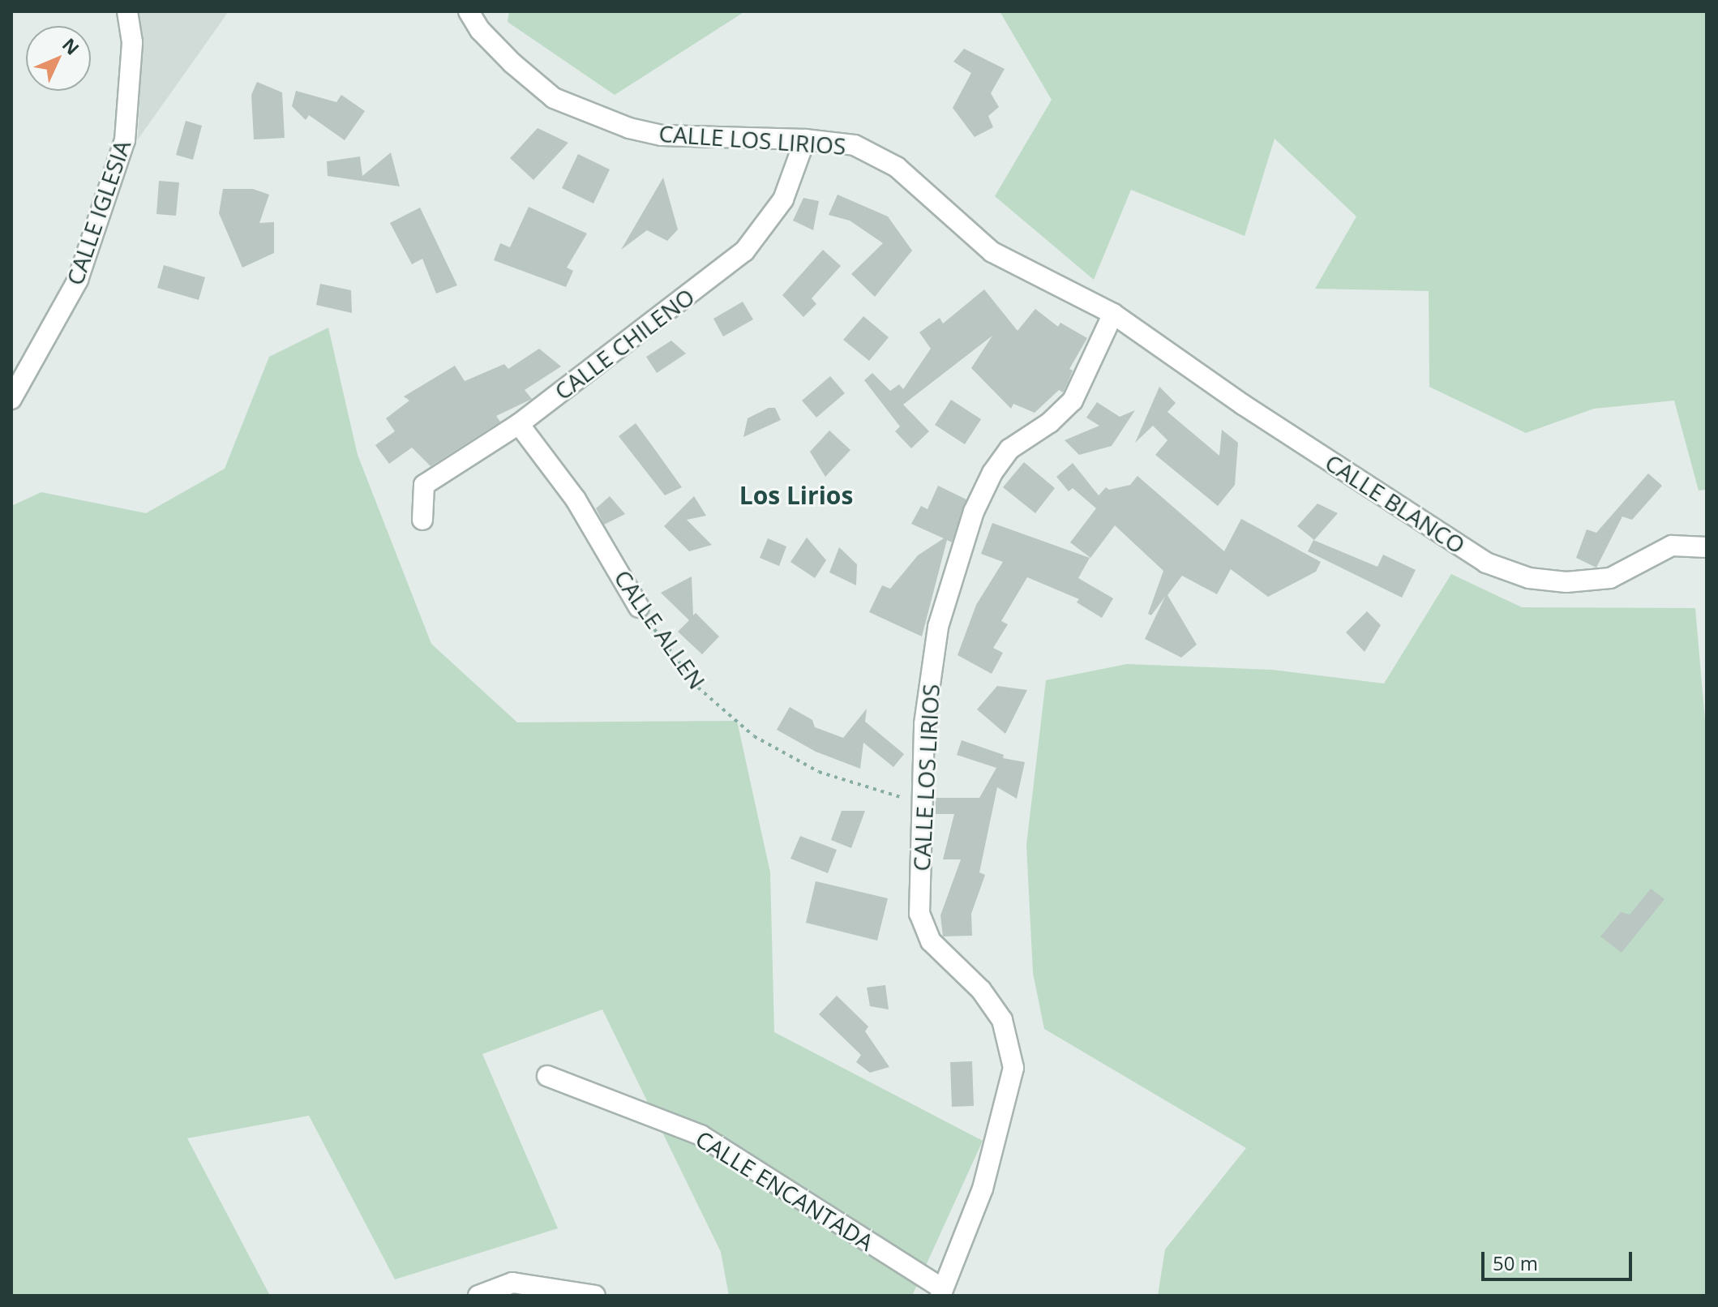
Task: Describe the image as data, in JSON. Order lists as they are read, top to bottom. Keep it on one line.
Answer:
{"streets":{"street":["CALLE LOS LIRIOS","CALLE IGLESIA","CALLE CHILENO","CALLE BLANCO","CALLE ALLEN","CALLE ENCANTADA"]},"crossings":[["CALLE LOS LIRIOS","CALLE CHILENO"],["CALLE LOS LIRIOS","CALLE BLANCO"],["CALLE LOS LIRIOS","CALLE ALLEN"],["CALLE LOS LIRIOS","CALLE ENCANTADA"],["CALLE CHILENO","CALLE ALLEN"]],"districts":["Los Lirios"],"scale_bar":"50 m","north":"top right"}
